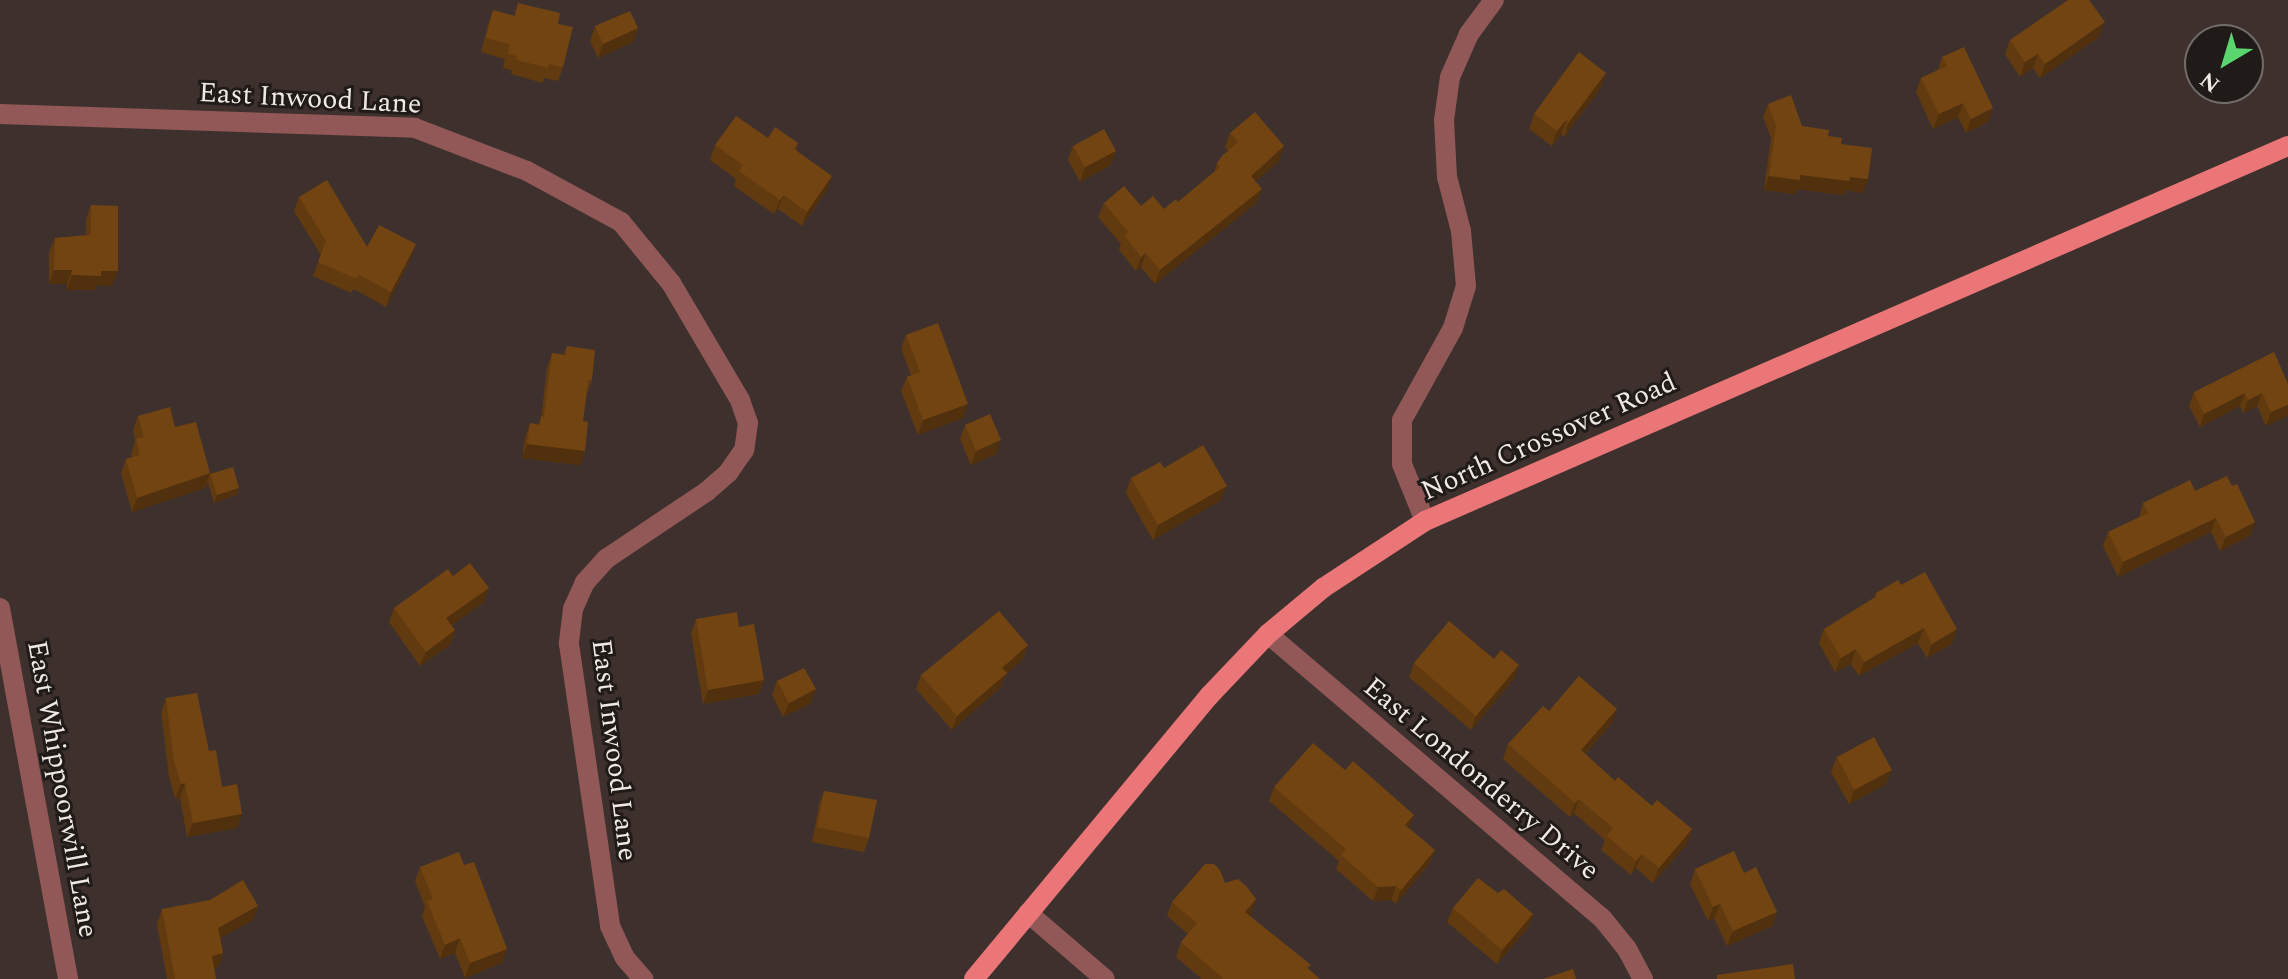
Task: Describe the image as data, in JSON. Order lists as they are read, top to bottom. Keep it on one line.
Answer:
{"streets":{"main road":["North Crossover Road"],"street":["East Inwood Lane","East Londonderry Drive","East Whippoorwill Lane"]},"crossings":[["North Crossover Road","East Londonderry Drive"]],"north":"bottom left"}
